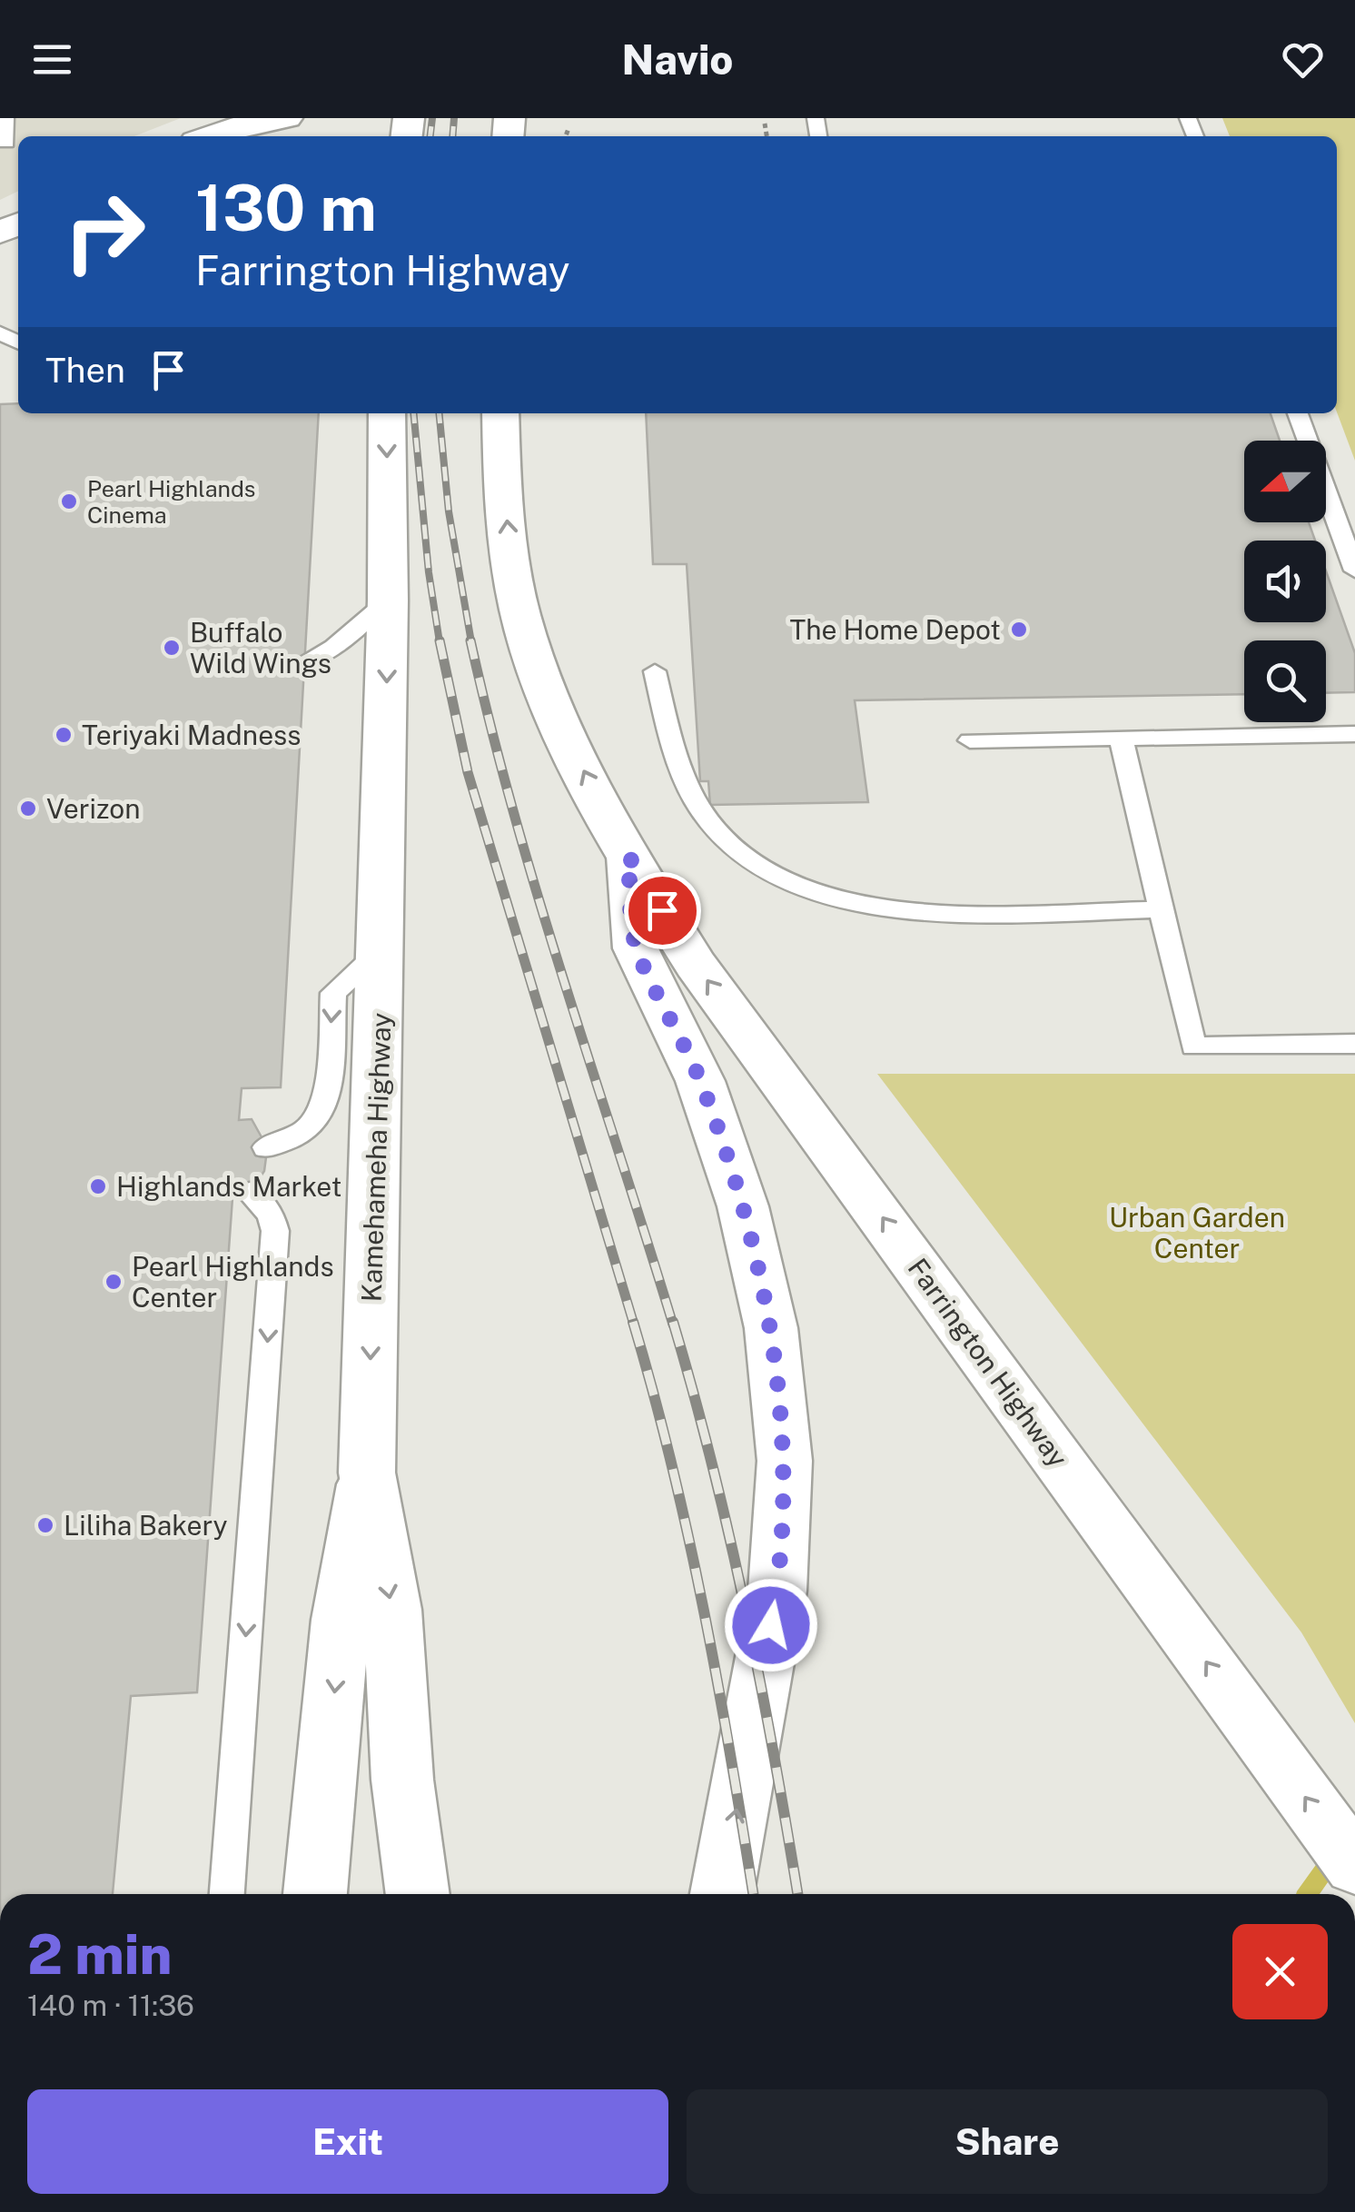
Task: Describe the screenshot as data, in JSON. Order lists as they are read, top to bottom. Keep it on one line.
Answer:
{"streets":{"main road":["Kamehameha Highway","Farrington Highway"]},"one_way":["Farrington Highway"],"parks":["Urban Garden Center"],"places":["Pearl Highlands Cinema","The Home Depot","Buffalo Wild Wings","Teriyaki Madness","Verizon","Highlands Market","Pearl Highlands Center","Liliha Bakery"],"north":"left","page":{"header":"Navio","turn":["130 m","Farrington Highway"],"then":"Then","heading":["2 min","140 m · 11:36"],"buttons":["Exit","Share"]}}
